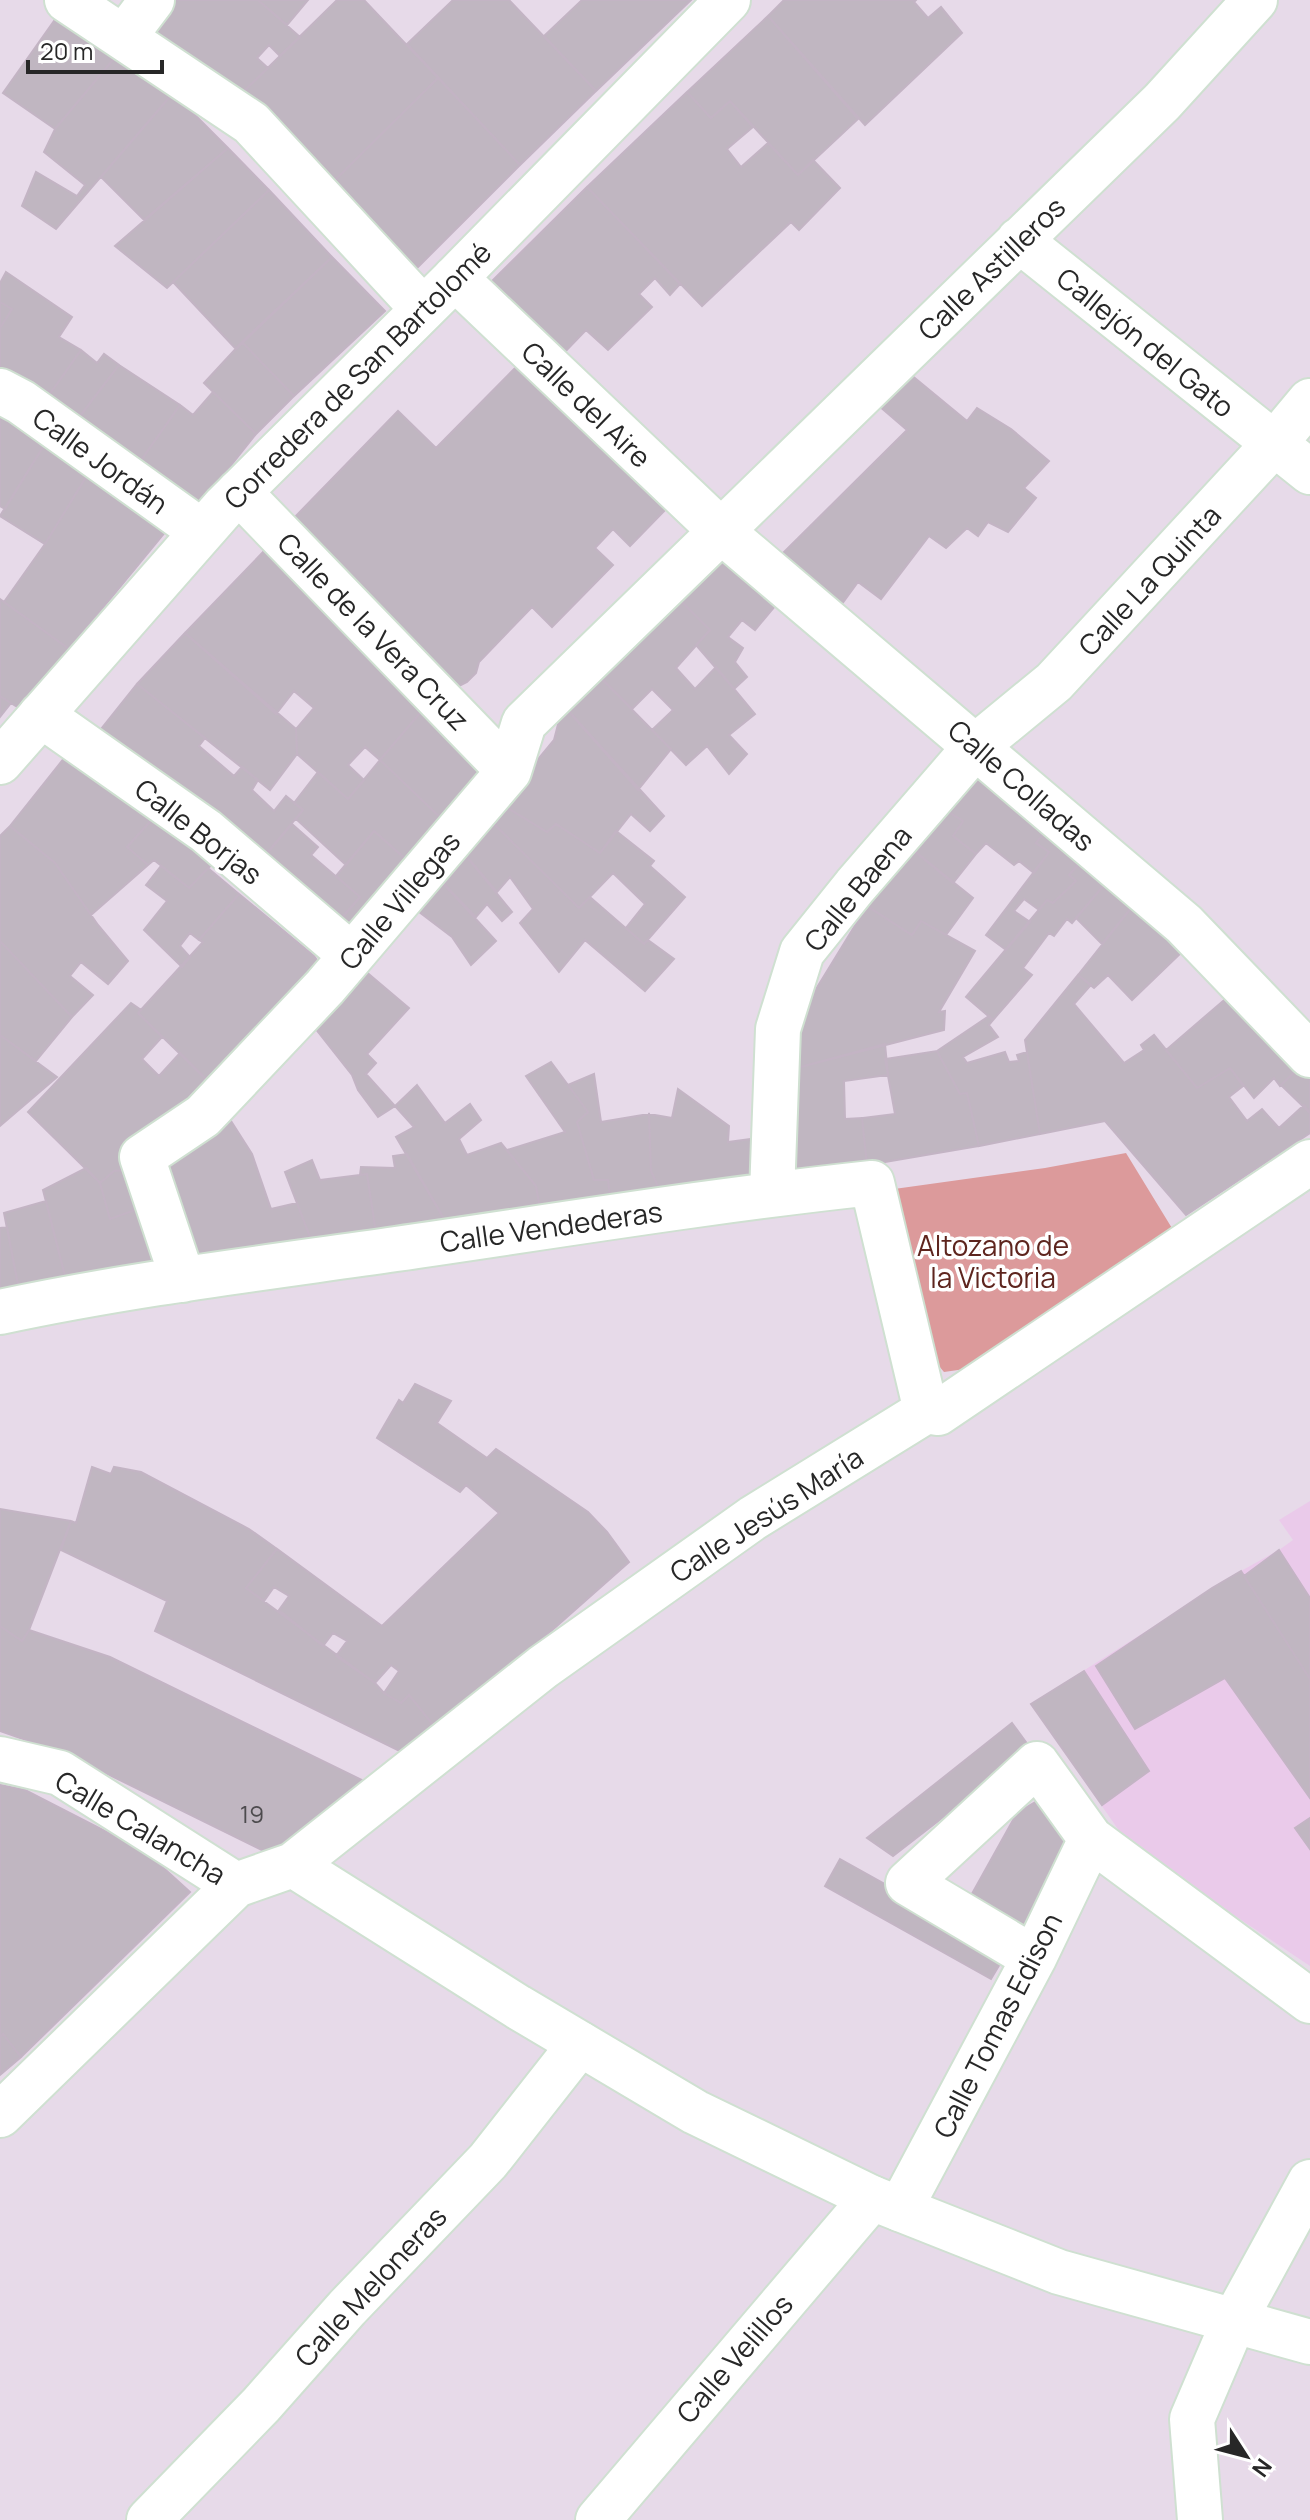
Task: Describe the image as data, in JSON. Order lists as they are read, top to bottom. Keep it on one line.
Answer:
{"streets":{"street":["Calle Astilleros","Callejón del Gato","Corredera de San Bartolomé","Calle del Aire","Calle Jordán","Calle La Quinta","Calle de la Vera Cruz","Calle Colladas","Calle Borjas","Calle Baena","Calle Villegas","Calle Vendederas","Calle Jesús María","Calle Calancha","Calle Tomas Edison","Calle Meloneras","Calle Velillos"]},"crossings":[["Calle Astilleros","Callejón del Gato"],["Calle Astilleros","Calle del Aire"],["Calle Astilleros","Calle Colladas"],["Calle Astilleros","Calle Villegas"],["Callejón del Gato","Calle La Quinta"],["Corredera de San Bartolomé","Calle del Aire"],["Corredera de San Bartolomé","Calle Jordán"],["Corredera de San Bartolomé","Calle de la Vera Cruz"],["Corredera de San Bartolomé","Calle Borjas"],["Calle del Aire","Calle Colladas"],["Calle del Aire","Calle Villegas"],["Calle La Quinta","Calle Colladas"],["Calle La Quinta","Calle Baena"],["Calle de la Vera Cruz","Calle Villegas"],["Calle Colladas","Calle Baena"],["Calle Colladas","Calle Villegas"],["Calle Borjas","Calle Villegas"],["Calle Baena","Calle Vendederas"],["Calle Villegas","Calle Vendederas"],["Calle Vendederas","Calle Jesús María"],["Calle Jesús María","Calle Calancha"],["Calle Tomas Edison","Calle Velillos"]],"parks":["Altozano de la Victoria"],"house_numbers":["19"],"scale_bar":"20 m","north":"bottom right"}
